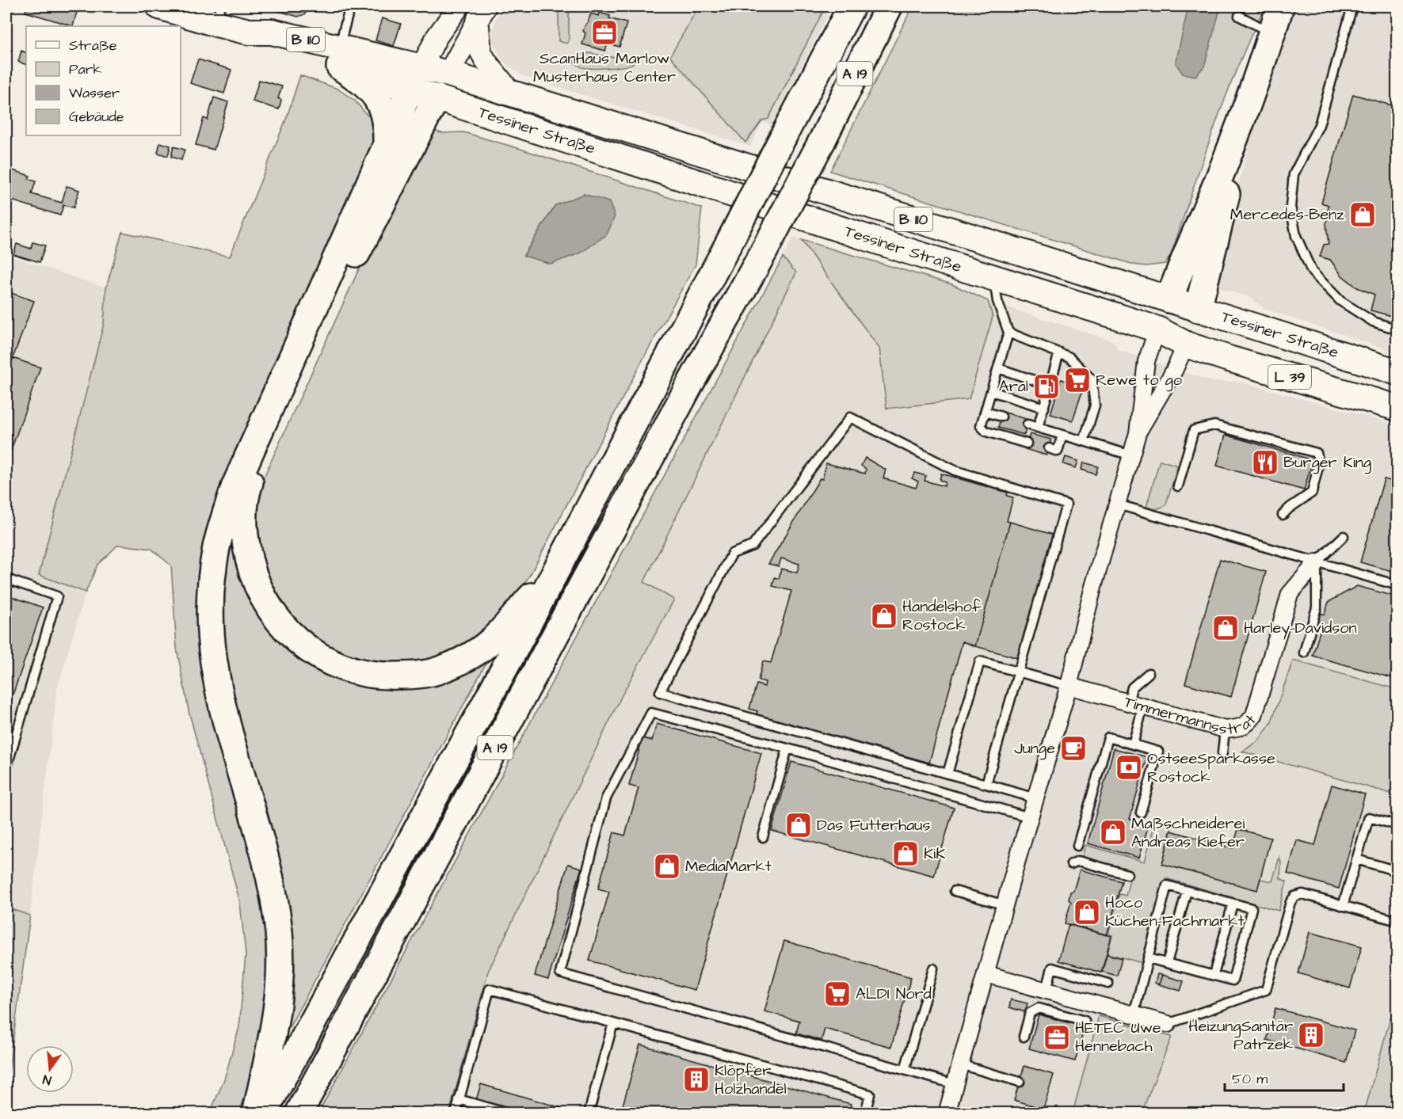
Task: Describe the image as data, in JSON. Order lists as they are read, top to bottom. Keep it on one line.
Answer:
{"streets":{"highway":["A 19"],"main road":["B 110","Tessiner Straße","L 39"],"street":["Timmermannsstrat"]},"crossings":[["B 110","Tessiner Straße"]],"places":{"office":["ScanHaus Marlow Musterhaus Center","HETEC Uwe Hennebach"],"shop":["Mercedes-Benz","Handelshof Rostock","Harley-Davidson","Das Futterhaus","Maßschneiderei Andreas Kiefer","KiK","MediaMarkt","Hoco Küchen-Fachmarkt"],"supermarket":["Rewe to go","ALDI Nord"],"fuel station":["Aral"],"restaurant":["Burger King"],"cafe":["Junge"],"bank":["OstseeSparkasse Rostock"],"building":["HeizungSanitär Patrzek","Klöpfer Holzhandel"]},"legend":["Straße","Park","Wasser","Gebäude"],"scale_bar":"50 m","north":"bottom"}
